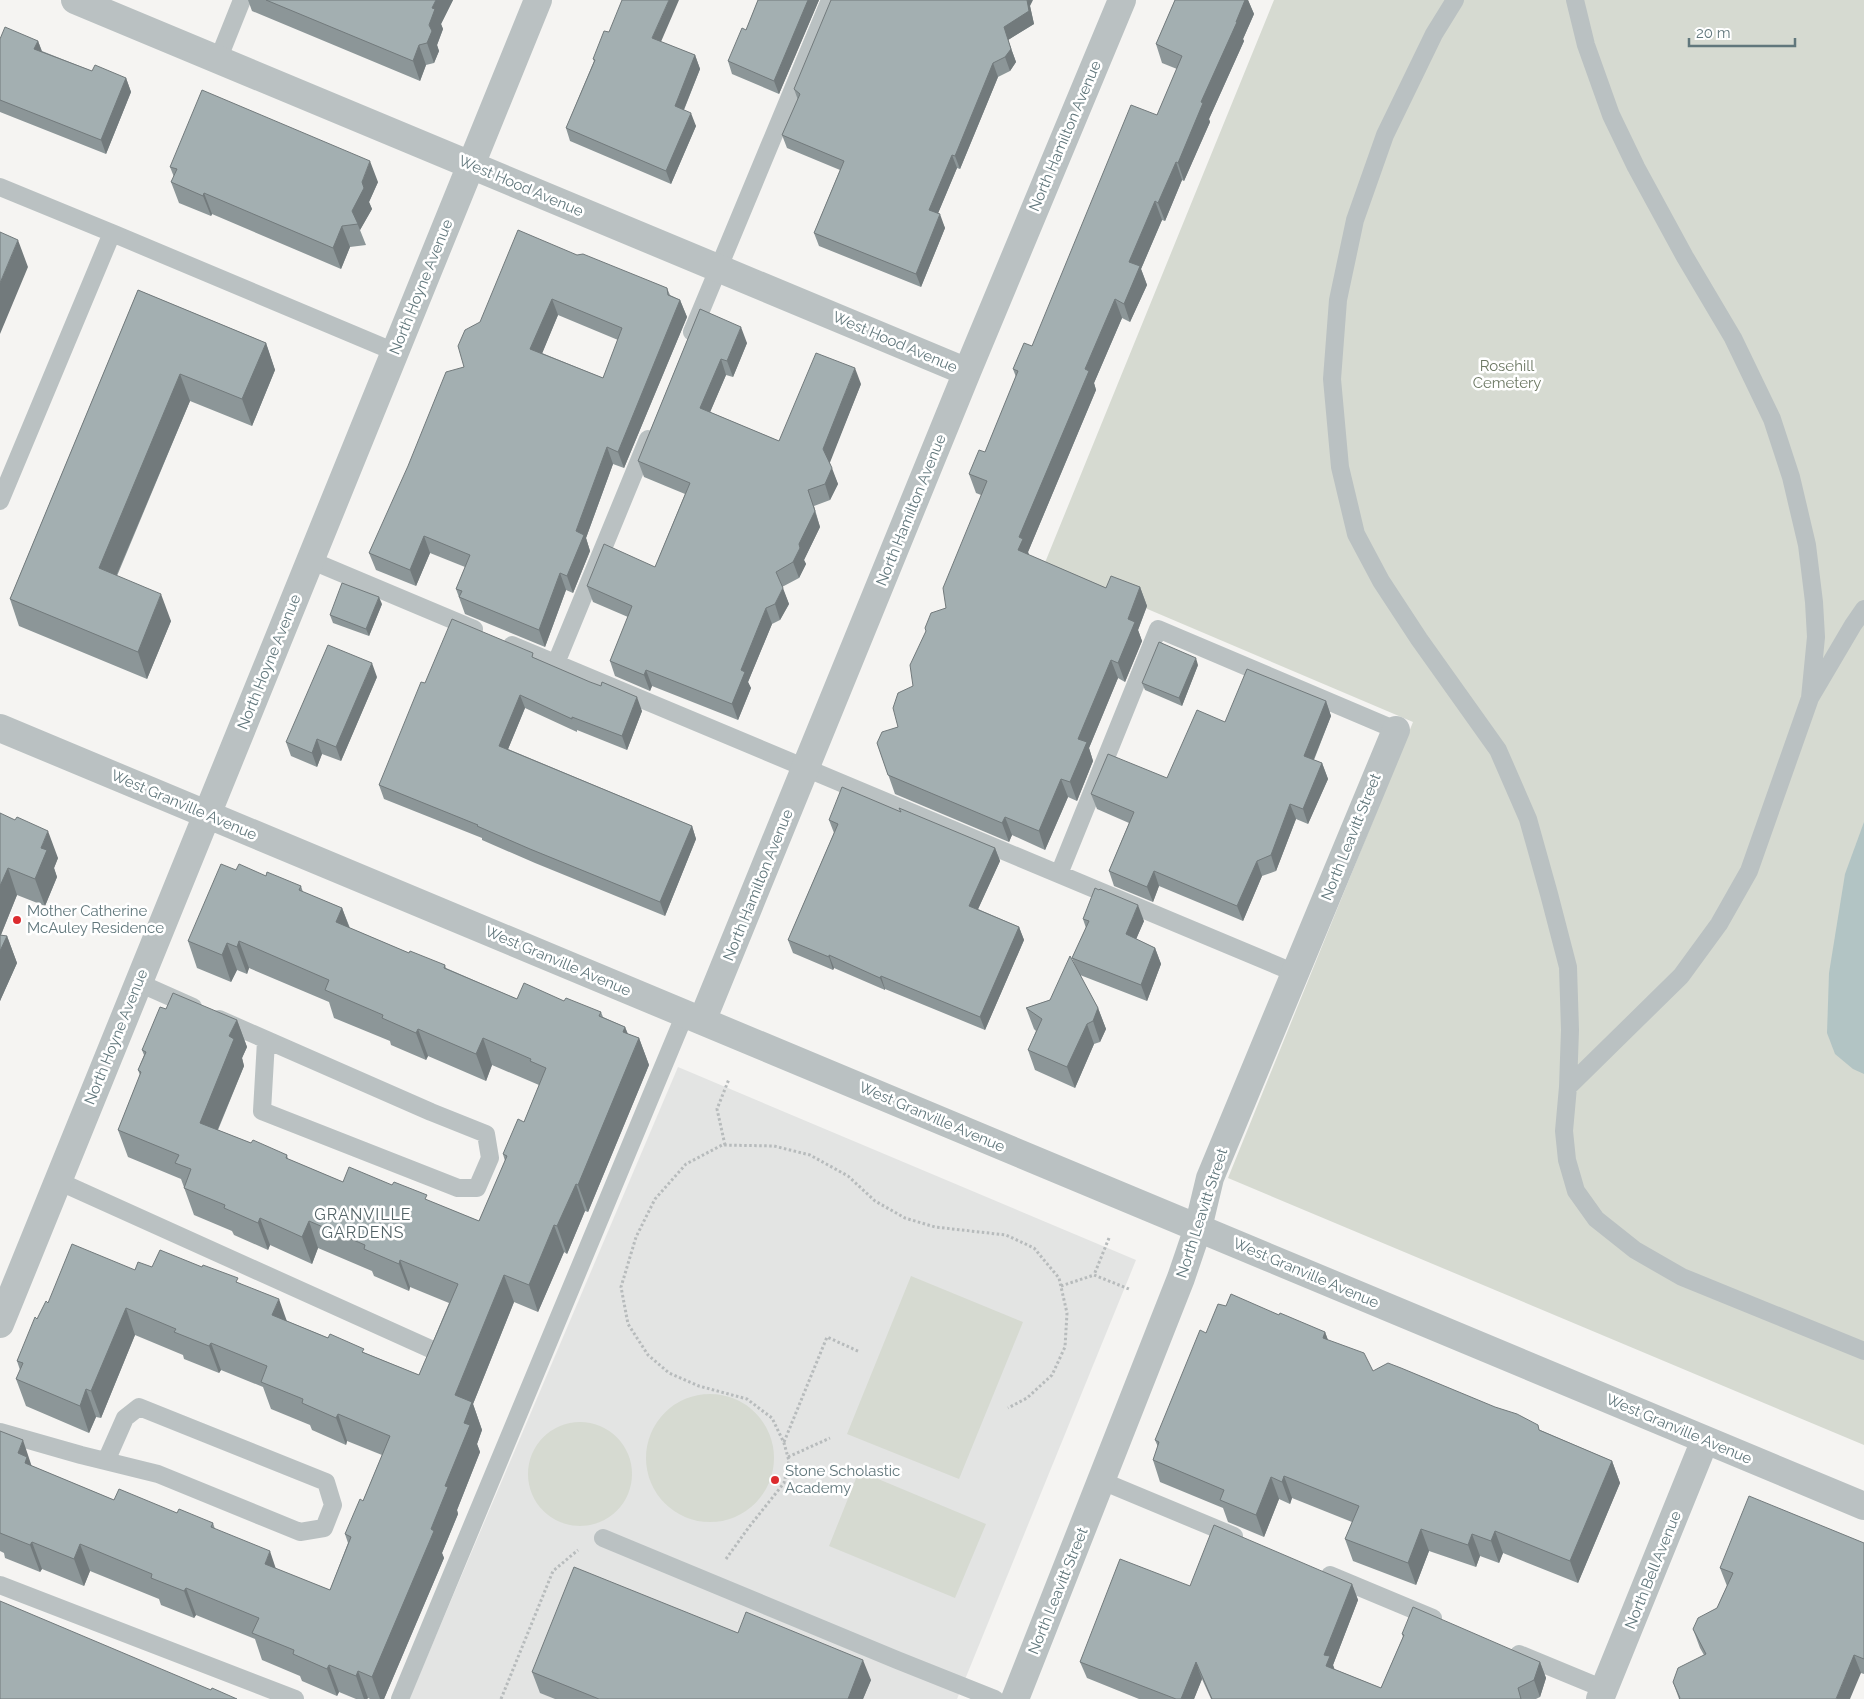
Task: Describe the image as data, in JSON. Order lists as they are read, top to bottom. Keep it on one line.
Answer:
{"streets":{"street":["North Hamilton Avenue","West Hood Avenue","North Hoyne Avenue","West Granville Avenue","North Leavitt Street","North Bell Avenue"]},"crossings":[["North Hamilton Avenue","West Hood Avenue"],["North Hamilton Avenue","West Granville Avenue"],["West Hood Avenue","North Hoyne Avenue"],["North Hoyne Avenue","West Granville Avenue"],["West Granville Avenue","North Leavitt Street"],["West Granville Avenue","North Bell Avenue"]],"districts":["GRANVILLE GARDENS"],"parks":["Rosehill Cemetery"],"places":["Mother Catherine McAuley Residence","Stone Scholastic Academy"],"scale_bar":"20 m"}
